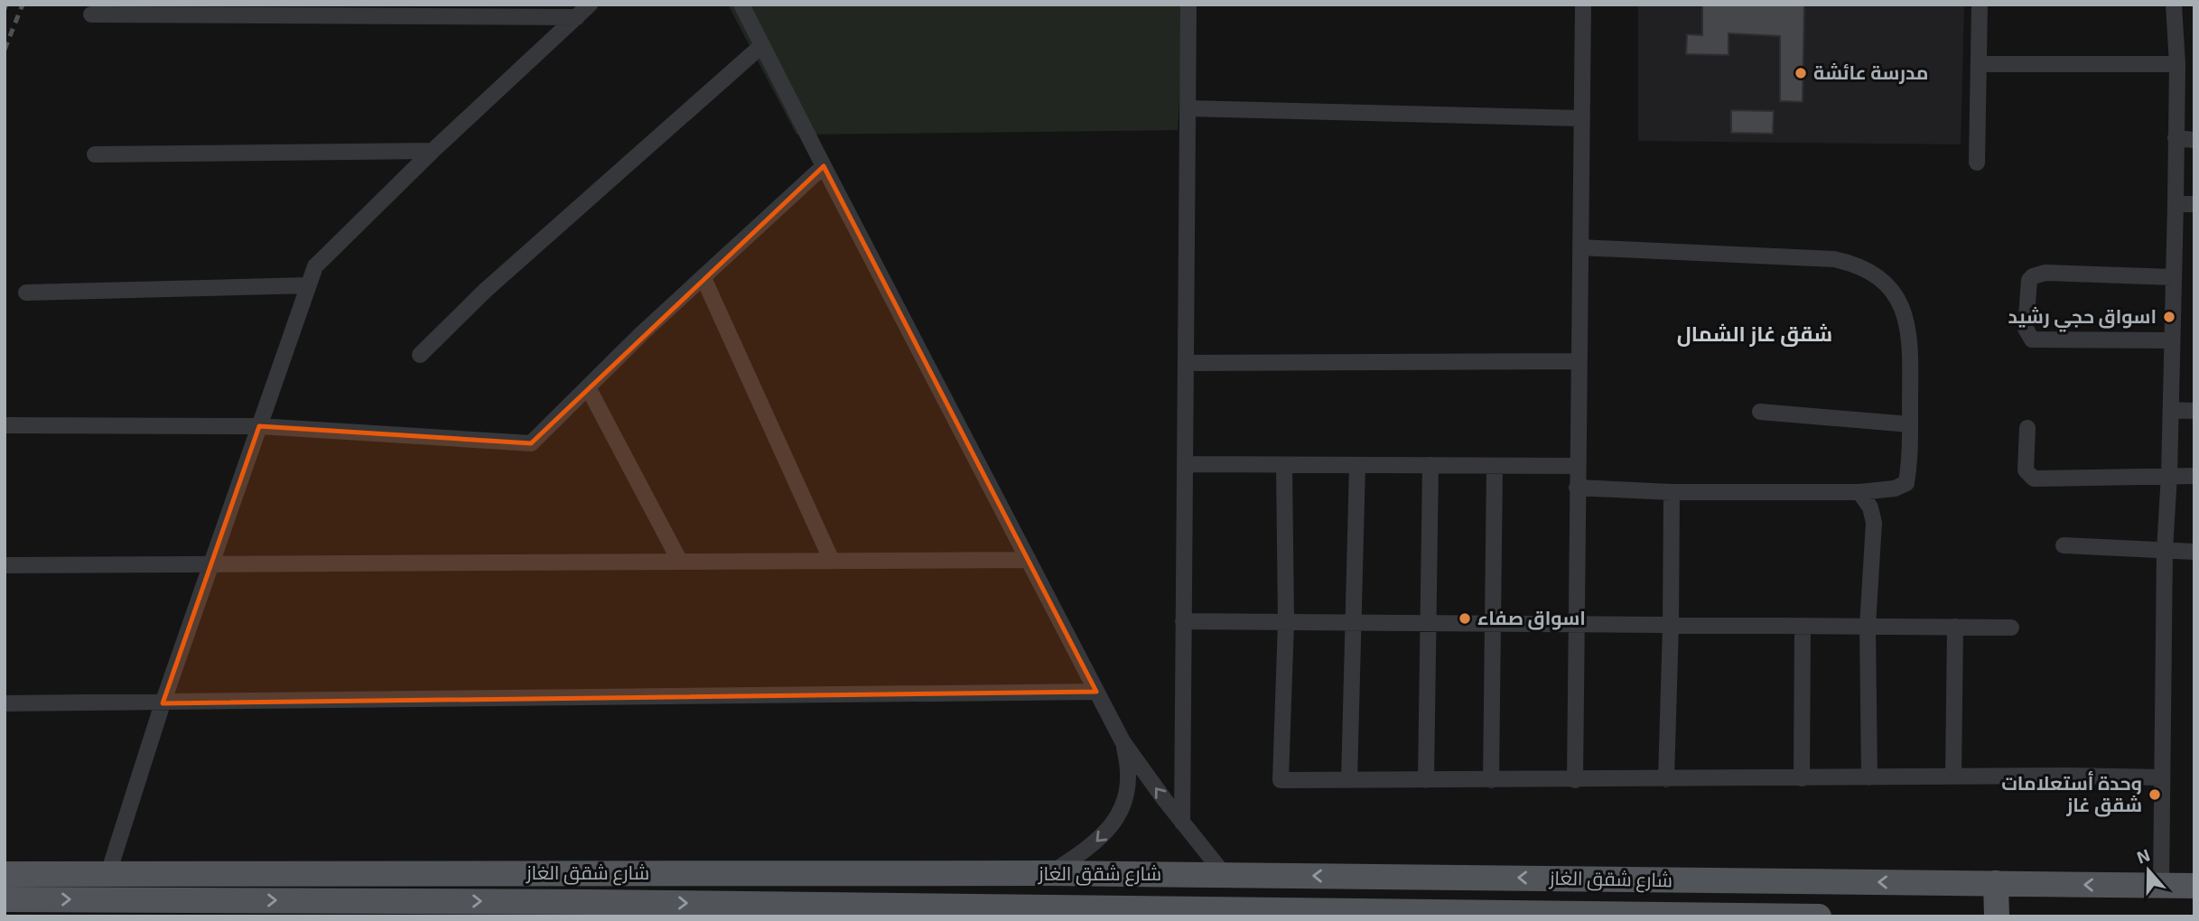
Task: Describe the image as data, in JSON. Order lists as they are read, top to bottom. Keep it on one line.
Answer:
{"streets":{"main road":["شارع شقق الغاز"]},"districts":["شقق غاز الشمال"],"places":["مدرسة عائشة","اسواق حجي رشيد","اسواق صفاء","وحدة أستعلامات شقق غاز"],"north":"top"}
